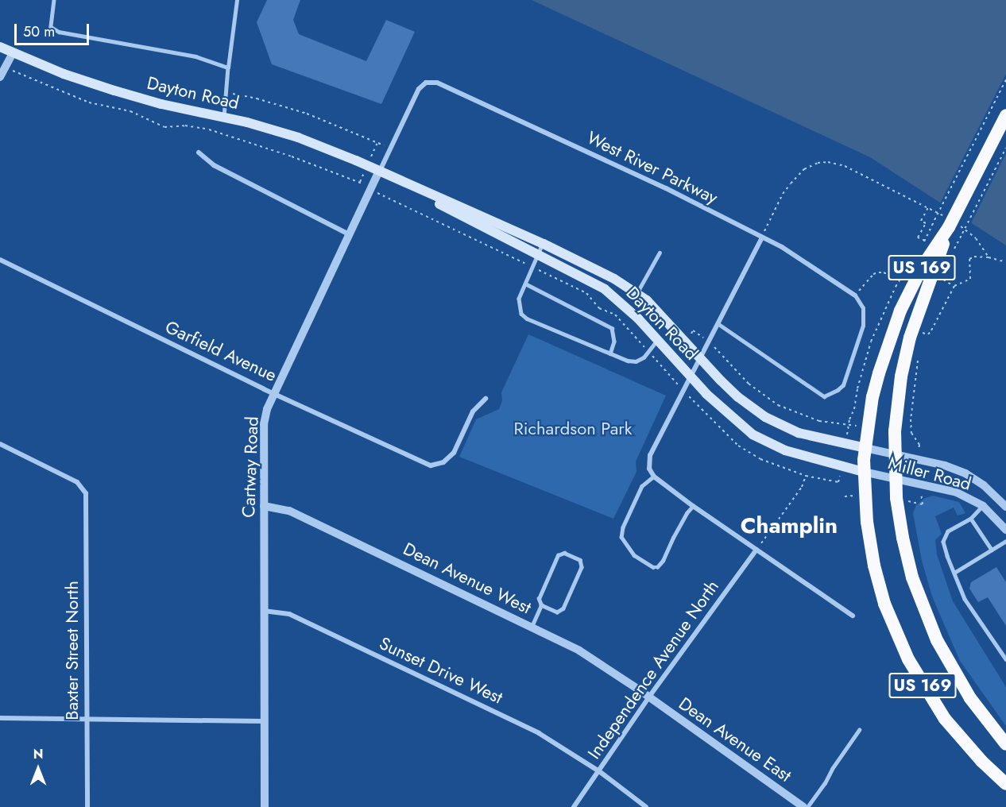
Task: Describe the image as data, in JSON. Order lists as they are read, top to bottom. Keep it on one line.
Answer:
{"streets":{"highway":["US 169"],"main road":["Dayton Road"],"street":["West River Parkway","Garfield Avenue","Cartway Road","Miller Road","Dean Avenue West","Baxter Street North","Independence Avenue North","Sunset Drive West","Dean Avenue East"]},"crossings":[["Dayton Road","US 169"],["Dayton Road","Cartway Road"],["Dayton Road","Miller Road"],["West River Parkway","Cartway Road"],["US 169","Miller Road"],["Garfield Avenue","Cartway Road"],["Cartway Road","Dean Avenue West"],["Cartway Road","Sunset Drive West"],["Dean Avenue West","Independence Avenue North"],["Dean Avenue West","Dean Avenue East"],["Independence Avenue North","Sunset Drive West"],["Independence Avenue North","Dean Avenue East"]],"districts":["Champlin"],"parks":["Richardson Park"],"scale_bar":"50 m","north":"top"}
